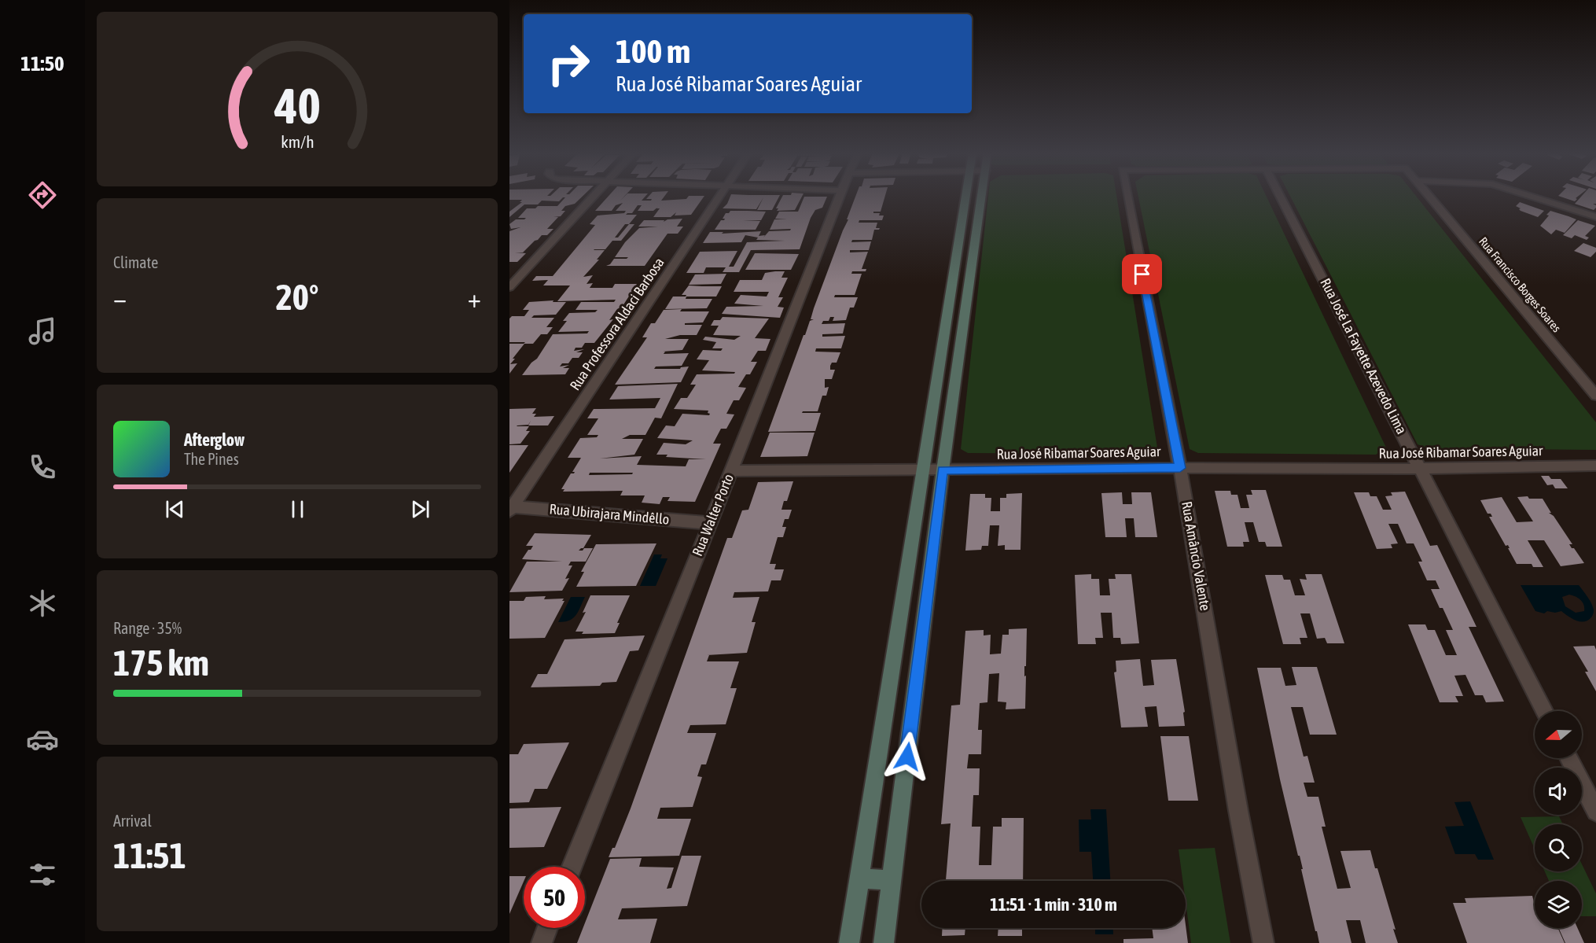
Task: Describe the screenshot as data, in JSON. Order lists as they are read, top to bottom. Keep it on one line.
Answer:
{"streets":{"street":["Rua Francisco Borges Soares","Rua Professora Aldaci Barbosa","Rua José La Fayette Azevedo Lima","Rua José Ribamar Soares Aguiar","Rua Ubirajara Mindêllo","Rua Walter Porto","Rua Amâncio Valente"]},"crossings":[["Rua Professora Aldaci Barbosa","Rua Ubirajara Mindêllo"],["Rua José La Fayette Azevedo Lima","Rua José Ribamar Soares Aguiar"],["Rua José Ribamar Soares Aguiar","Rua Walter Porto"],["Rua José Ribamar Soares Aguiar","Rua Amâncio Valente"],["Rua Ubirajara Mindêllo","Rua Walter Porto"]],"north":"left","page":{"tabs":"11:50","turn":["100 m","Rua José Ribamar Soares Aguiar"],"tile":["Climate",["Range · 35%","175 km"],["Arrival","11:51"]],"heat":["−","20°","+"],"song":["Afterglow","The Pines"],"limit":"50","trip":"11:51 · 1 min · 310 m","gauge":["40","km/h"]}}
